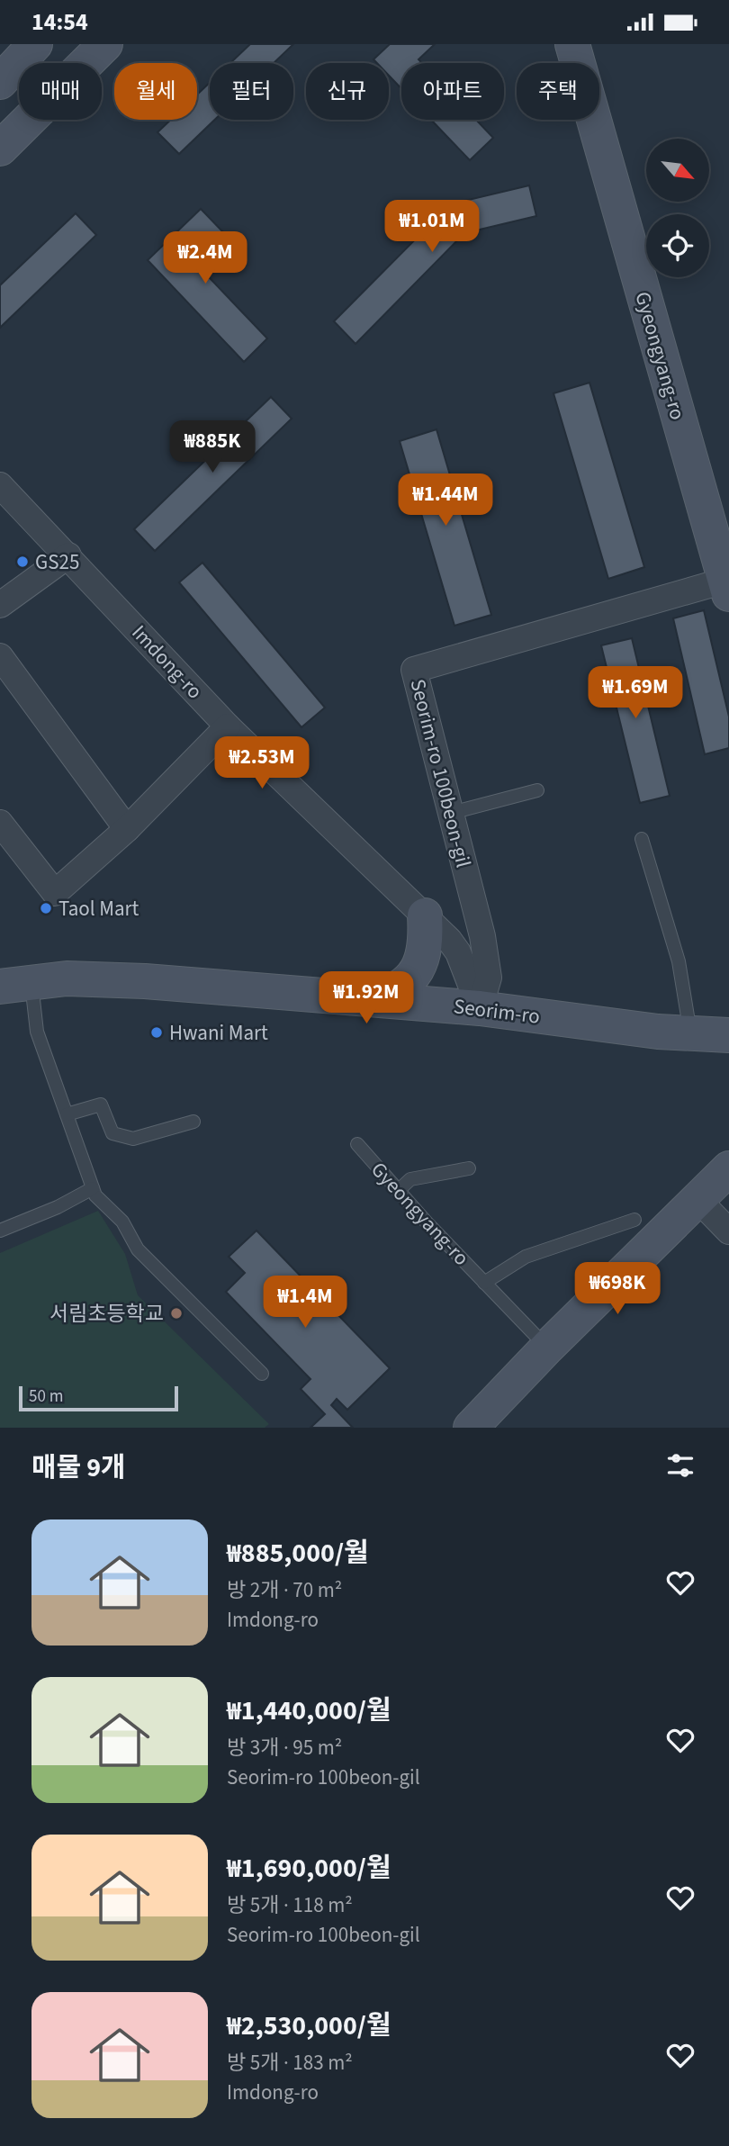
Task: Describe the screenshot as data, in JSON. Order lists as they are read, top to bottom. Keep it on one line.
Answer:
{"streets":{"street":["Gyeongyang-ro","Imdong-ro","Seorim-ro 100beon-gil","Seorim-ro"]},"crossings":[["Gyeongyang-ro","Seorim-ro 100beon-gil"],["Imdong-ro","Seorim-ro 100beon-gil"],["Imdong-ro","Seorim-ro"],["Seorim-ro 100beon-gil","Seorim-ro"]],"places":["GS25","Taol Mart","Hwani Mart","서림초등학교"],"scale_bar":"50 m","north":"bottom right","page":{"status":"14:54","chip":["매매","월세","필터","신규","아파트","주택"],"price":["₩1.01M","₩2.4M","₩885K","₩1.44M","₩1.69M","₩2.53M","₩1.92M","₩698K","₩1.4M"],"scale":"50 m","heading":"매물 9개","list":[{"name":"₩885,000/월","note":"방 2개 · 70 m² · Imdong-ro"},{"name":"₩1,440,000/월","note":"방 3개 · 95 m² · Seorim-ro 100beon-gil"},{"name":"₩1,690,000/월","note":"방 5개 · 118 m² · Seorim-ro 100beon-gil"},{"name":"₩2,530,000/월","note":"방 5개 · 183 m² · Imdong-ro"}]}}
